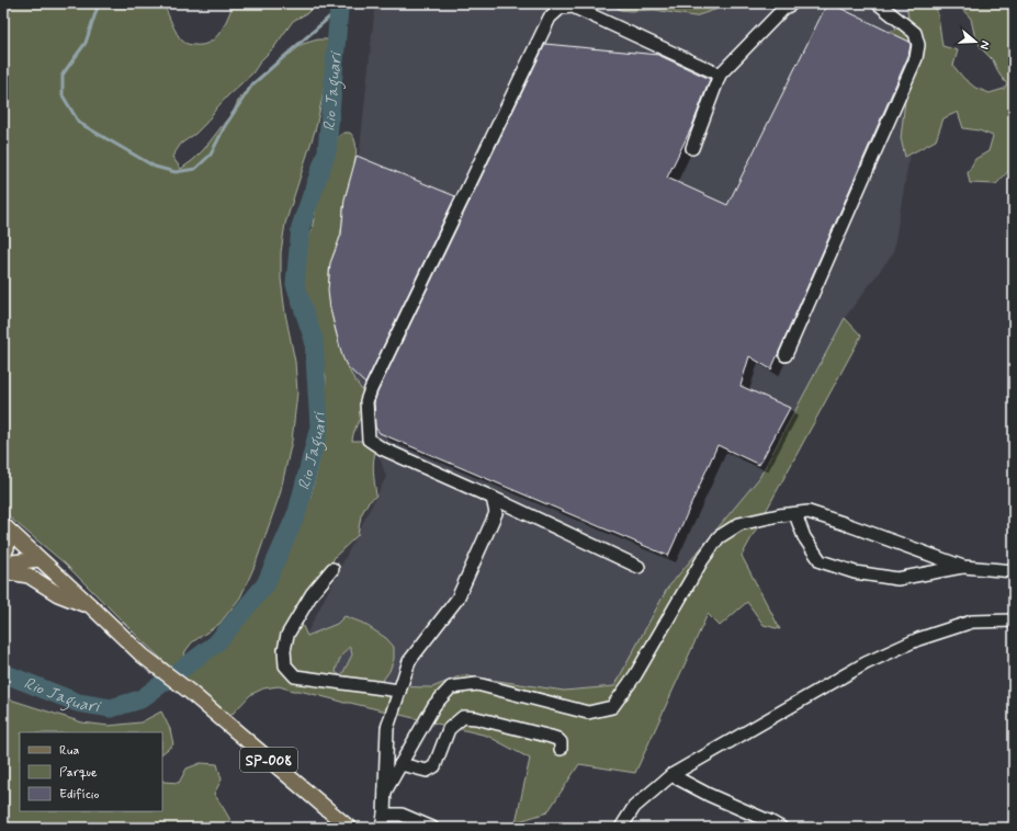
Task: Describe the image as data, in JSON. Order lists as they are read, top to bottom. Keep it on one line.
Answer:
{"streets":{"main road":["SP-008"]},"water":["Rio Jaguari"],"legend":["Rua","Parque","Edifício"],"north":"right"}
